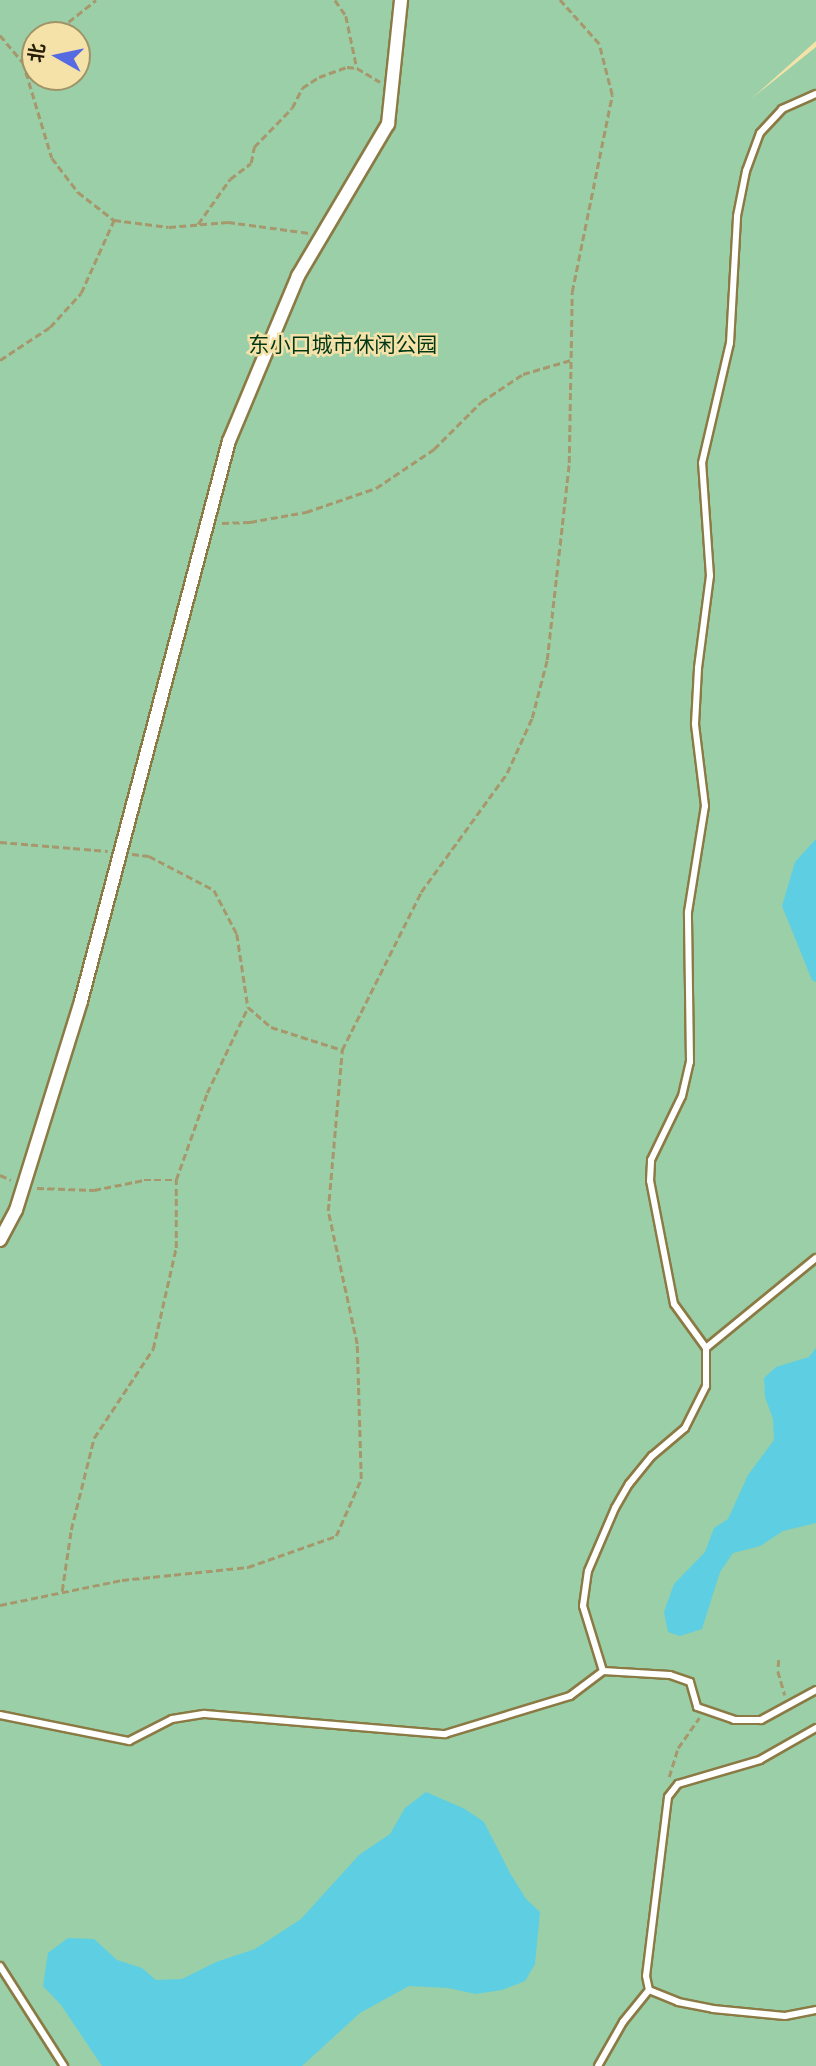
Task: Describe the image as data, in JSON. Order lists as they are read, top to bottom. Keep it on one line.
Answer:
{"parks":["东小口城市休闲公园"],"north":"left"}
